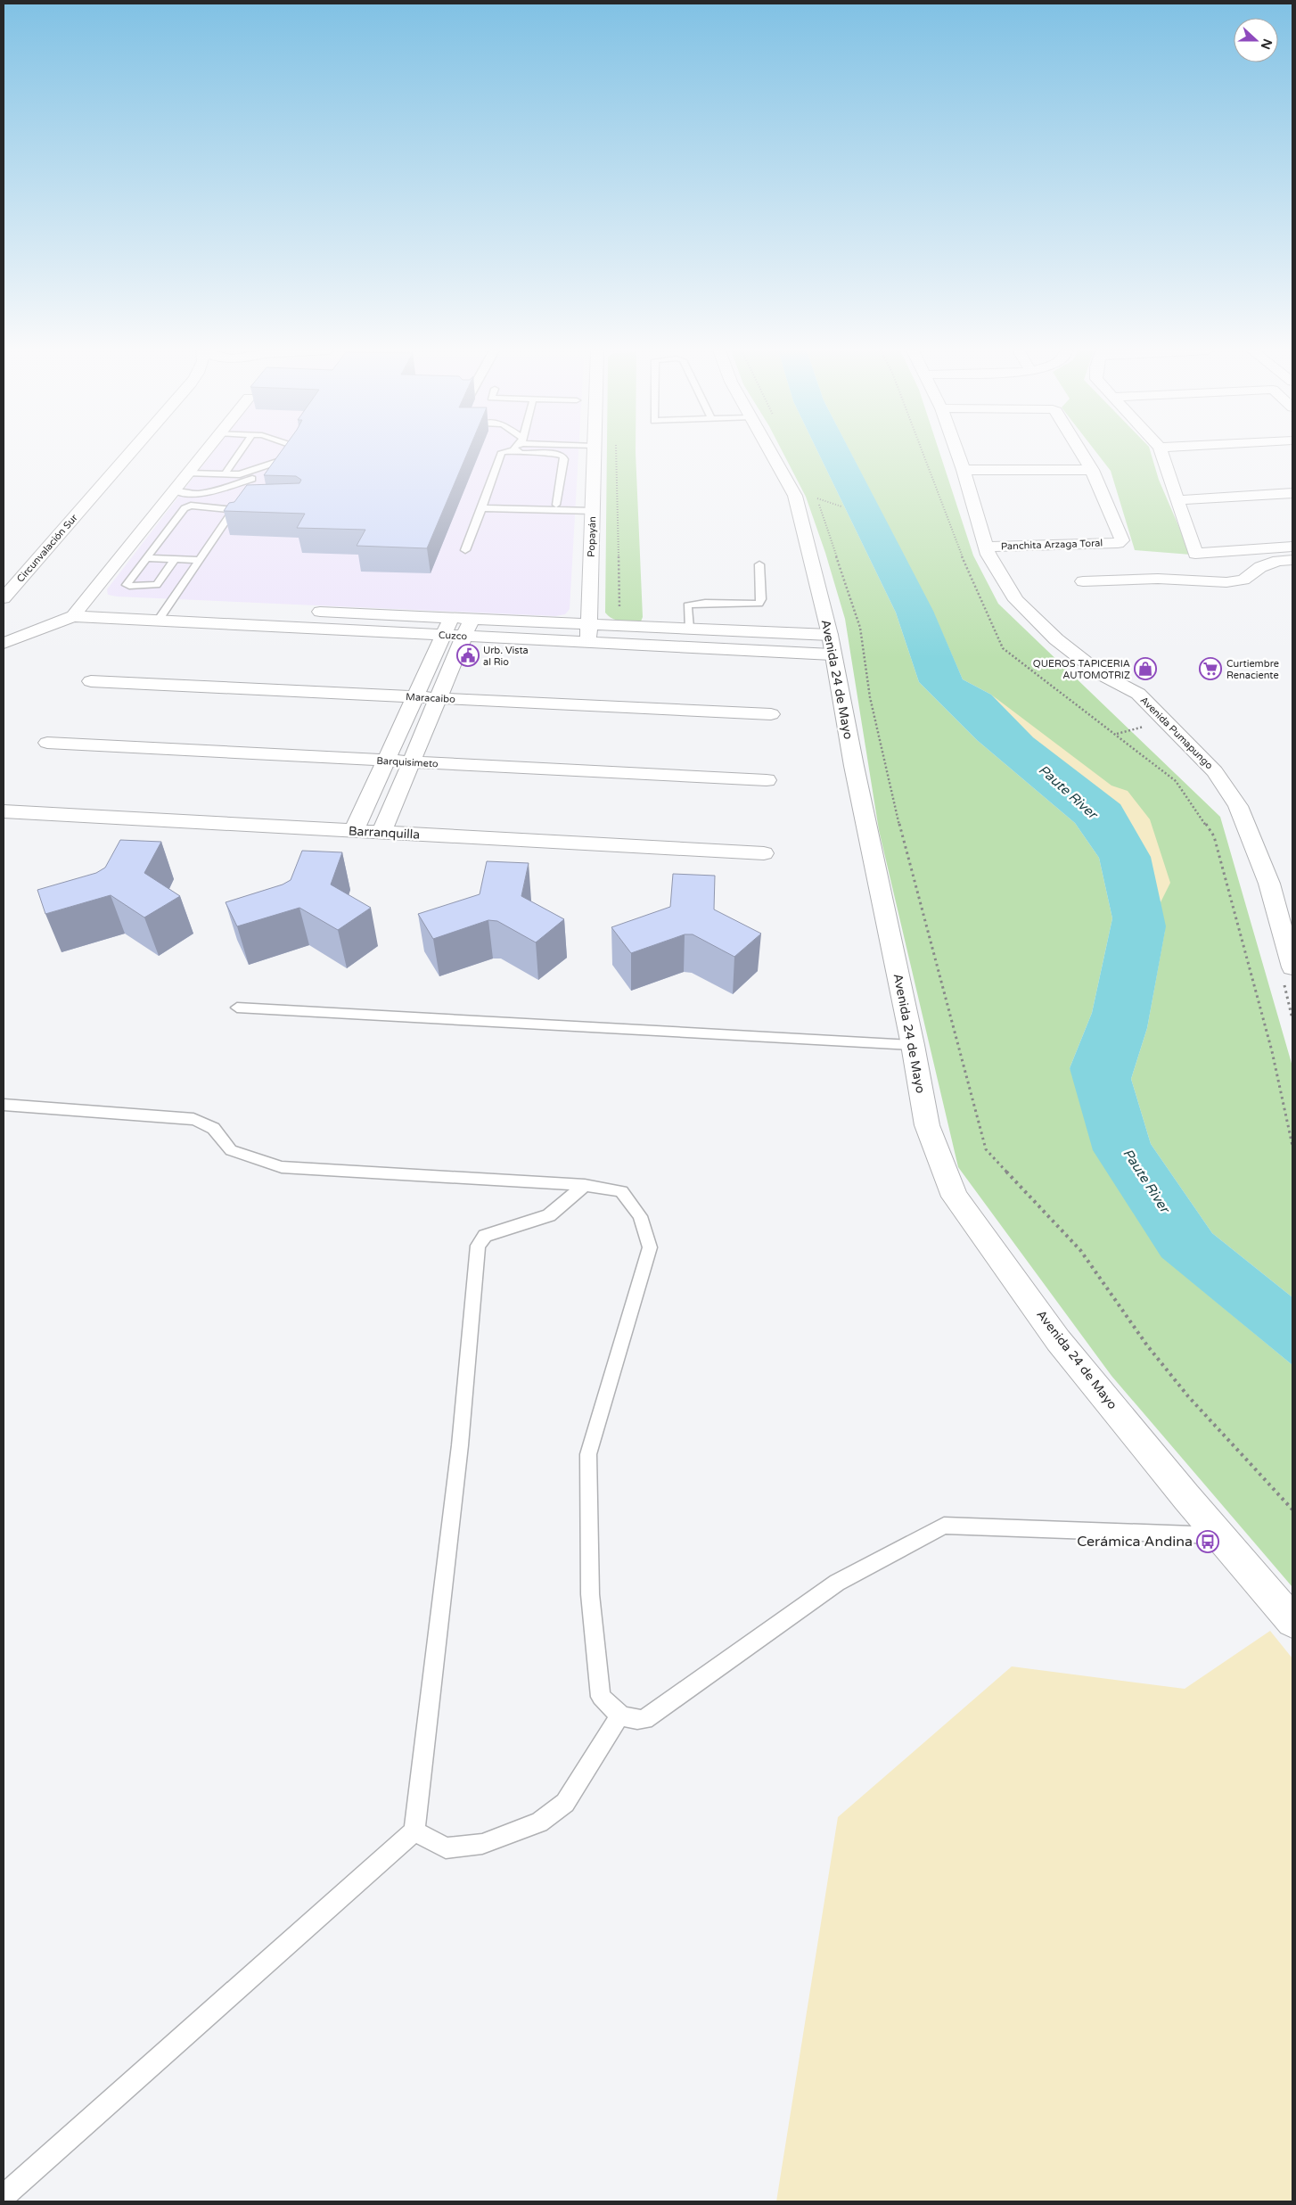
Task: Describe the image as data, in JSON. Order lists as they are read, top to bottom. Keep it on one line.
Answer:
{"streets":{"main road":["Popayán","Panchita Arzaga Toral","Circunvalación Sur","Cuzco","Avenida 24 de Mayo","Maracaibo","Avenida Pumapungo","Barquisimeto","Barranquilla"]},"crossings":[["Popayán","Cuzco"],["Panchita Arzaga Toral","Avenida Pumapungo"],["Cuzco","Avenida 24 de Mayo"]],"water":["Paute River"],"places":{"public building":["Urb. Vista al Rio"],"shop":["QUEROS TAPICERIA AUTOMOTRIZ"],"supermarket":["Curtiembre Renaciente"],"bus stop":["Cerámica Andina"]},"north":"right"}
